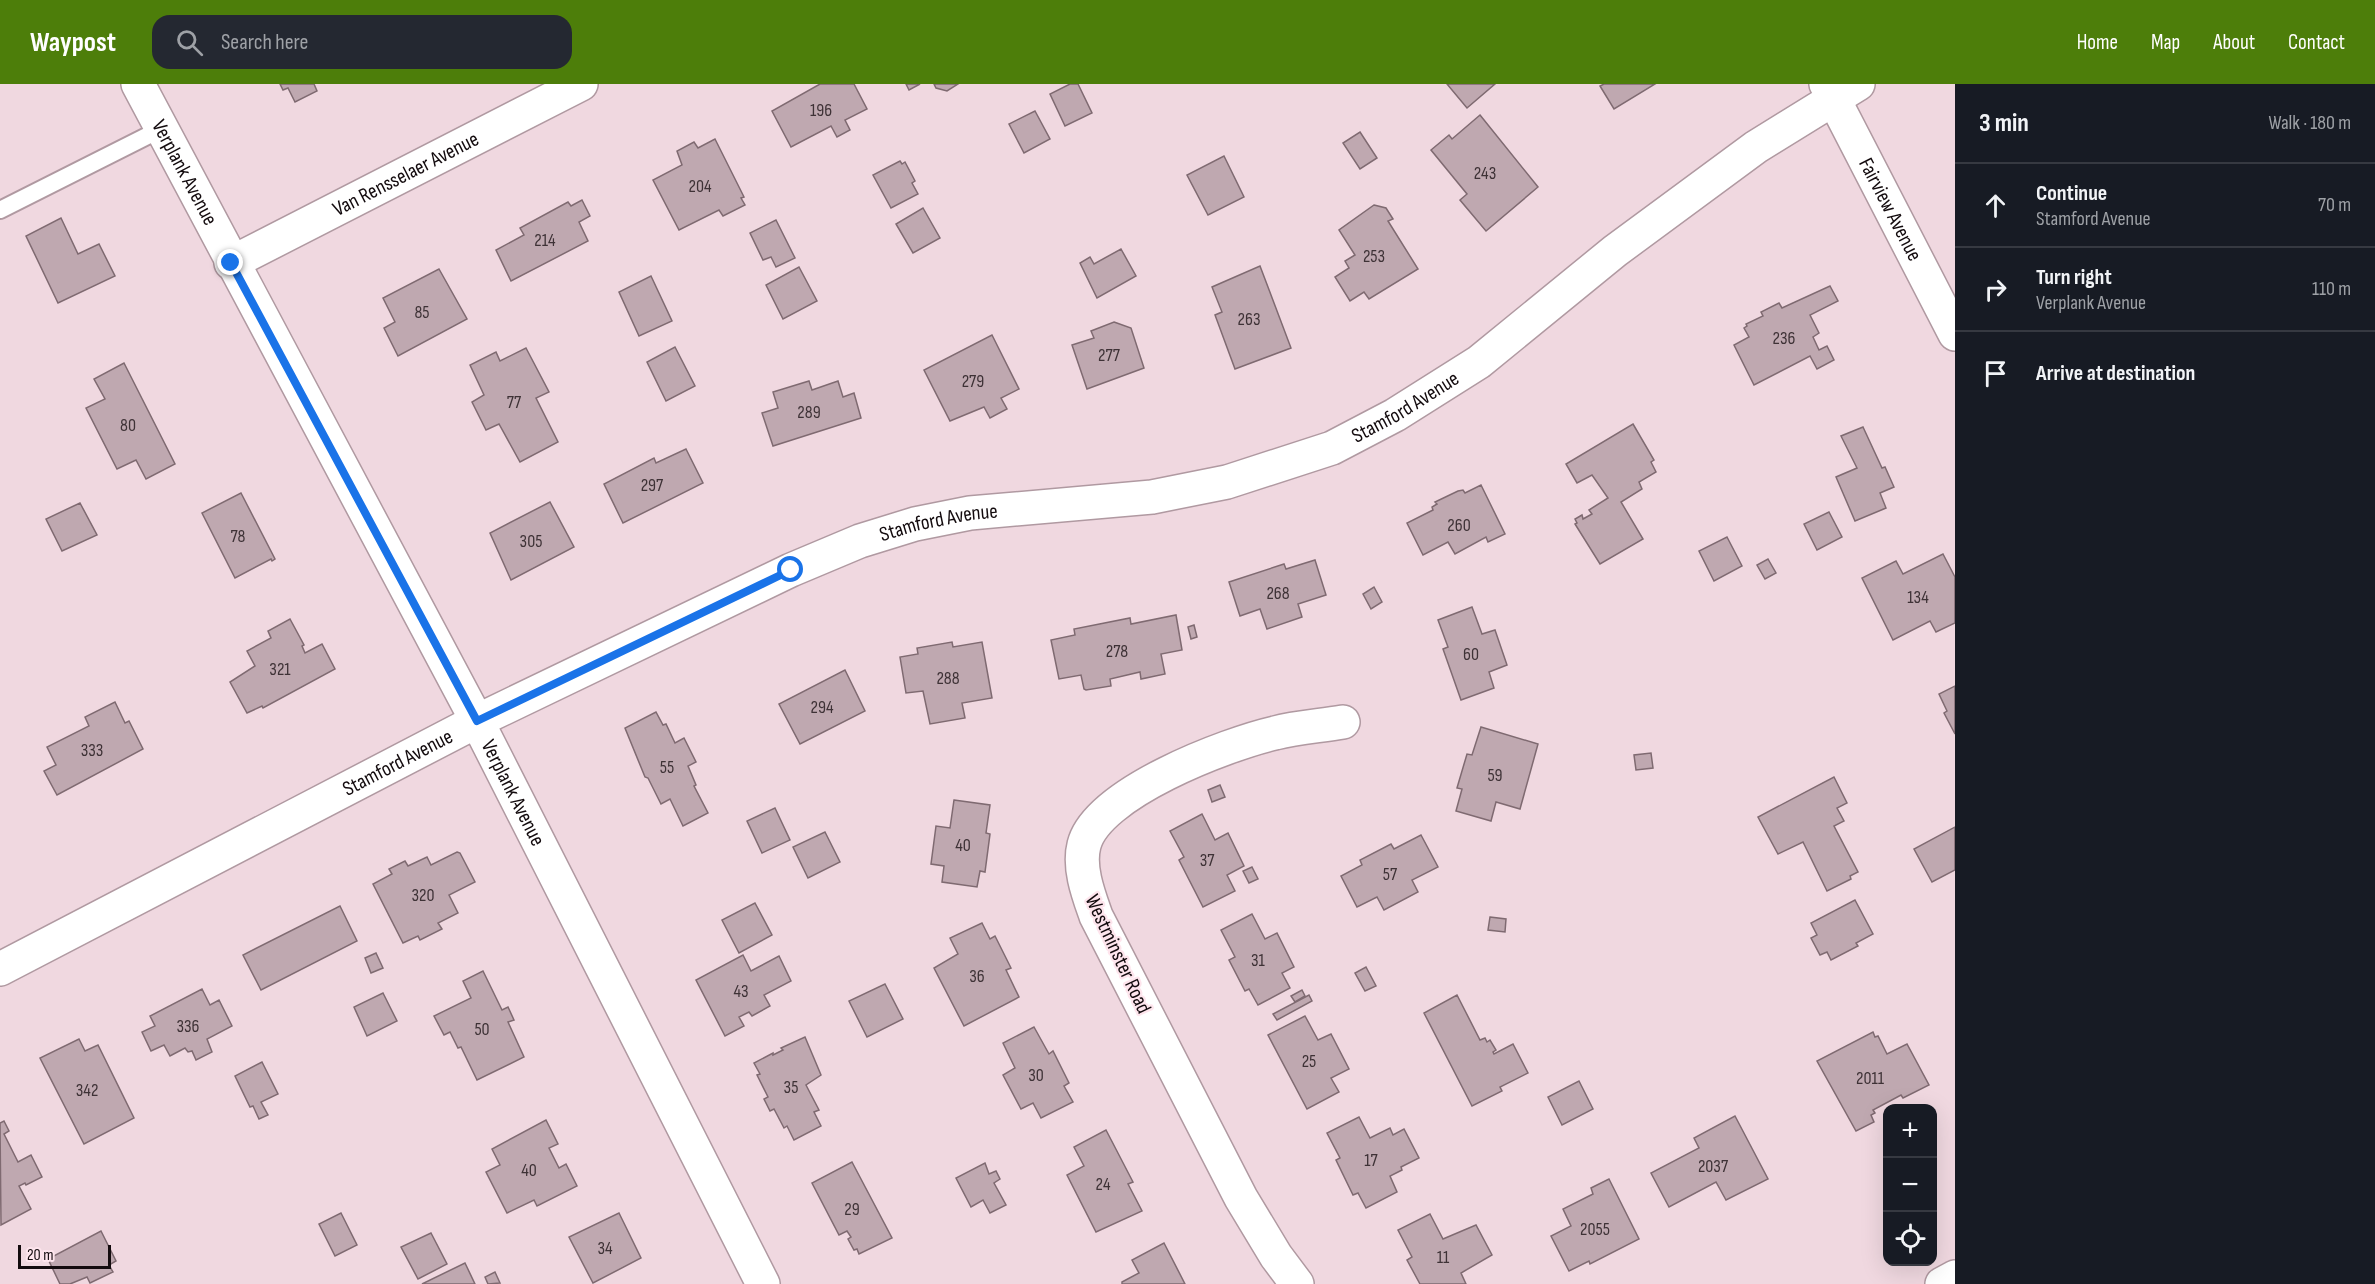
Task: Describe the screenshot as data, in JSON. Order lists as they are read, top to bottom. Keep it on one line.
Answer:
{"streets":{"street":["Verplank Avenue","Van Rensselaer Avenue","Fairview Avenue","Stamford Avenue","Westminster Road"]},"crossings":[["Verplank Avenue","Van Rensselaer Avenue"],["Verplank Avenue","Stamford Avenue"],["Fairview Avenue","Stamford Avenue"]],"house_numbers":["196","243","204","214","253","85","263","236","277","279","77","289","80","297","260","78","305","268","134","278","60","321","288","294","333","55","59","40","37","57","320","31","36","43","336","50","25","30","2011","35","342","17","2037","40","24","29","2055","34","11"],"scale_bar":"20 m","page":{"header":"Waypost","search":"Search here","nav":["Home","Map","About","Contact"],"heading":["3 min","Walk · 180 m"],"list":[["Continue","Stamford Avenue","70 m"],["Turn right","Verplank Avenue","110 m"],"Arrive at destination"],"map_buttons":["+","−"],"scale":"20 m"}}
